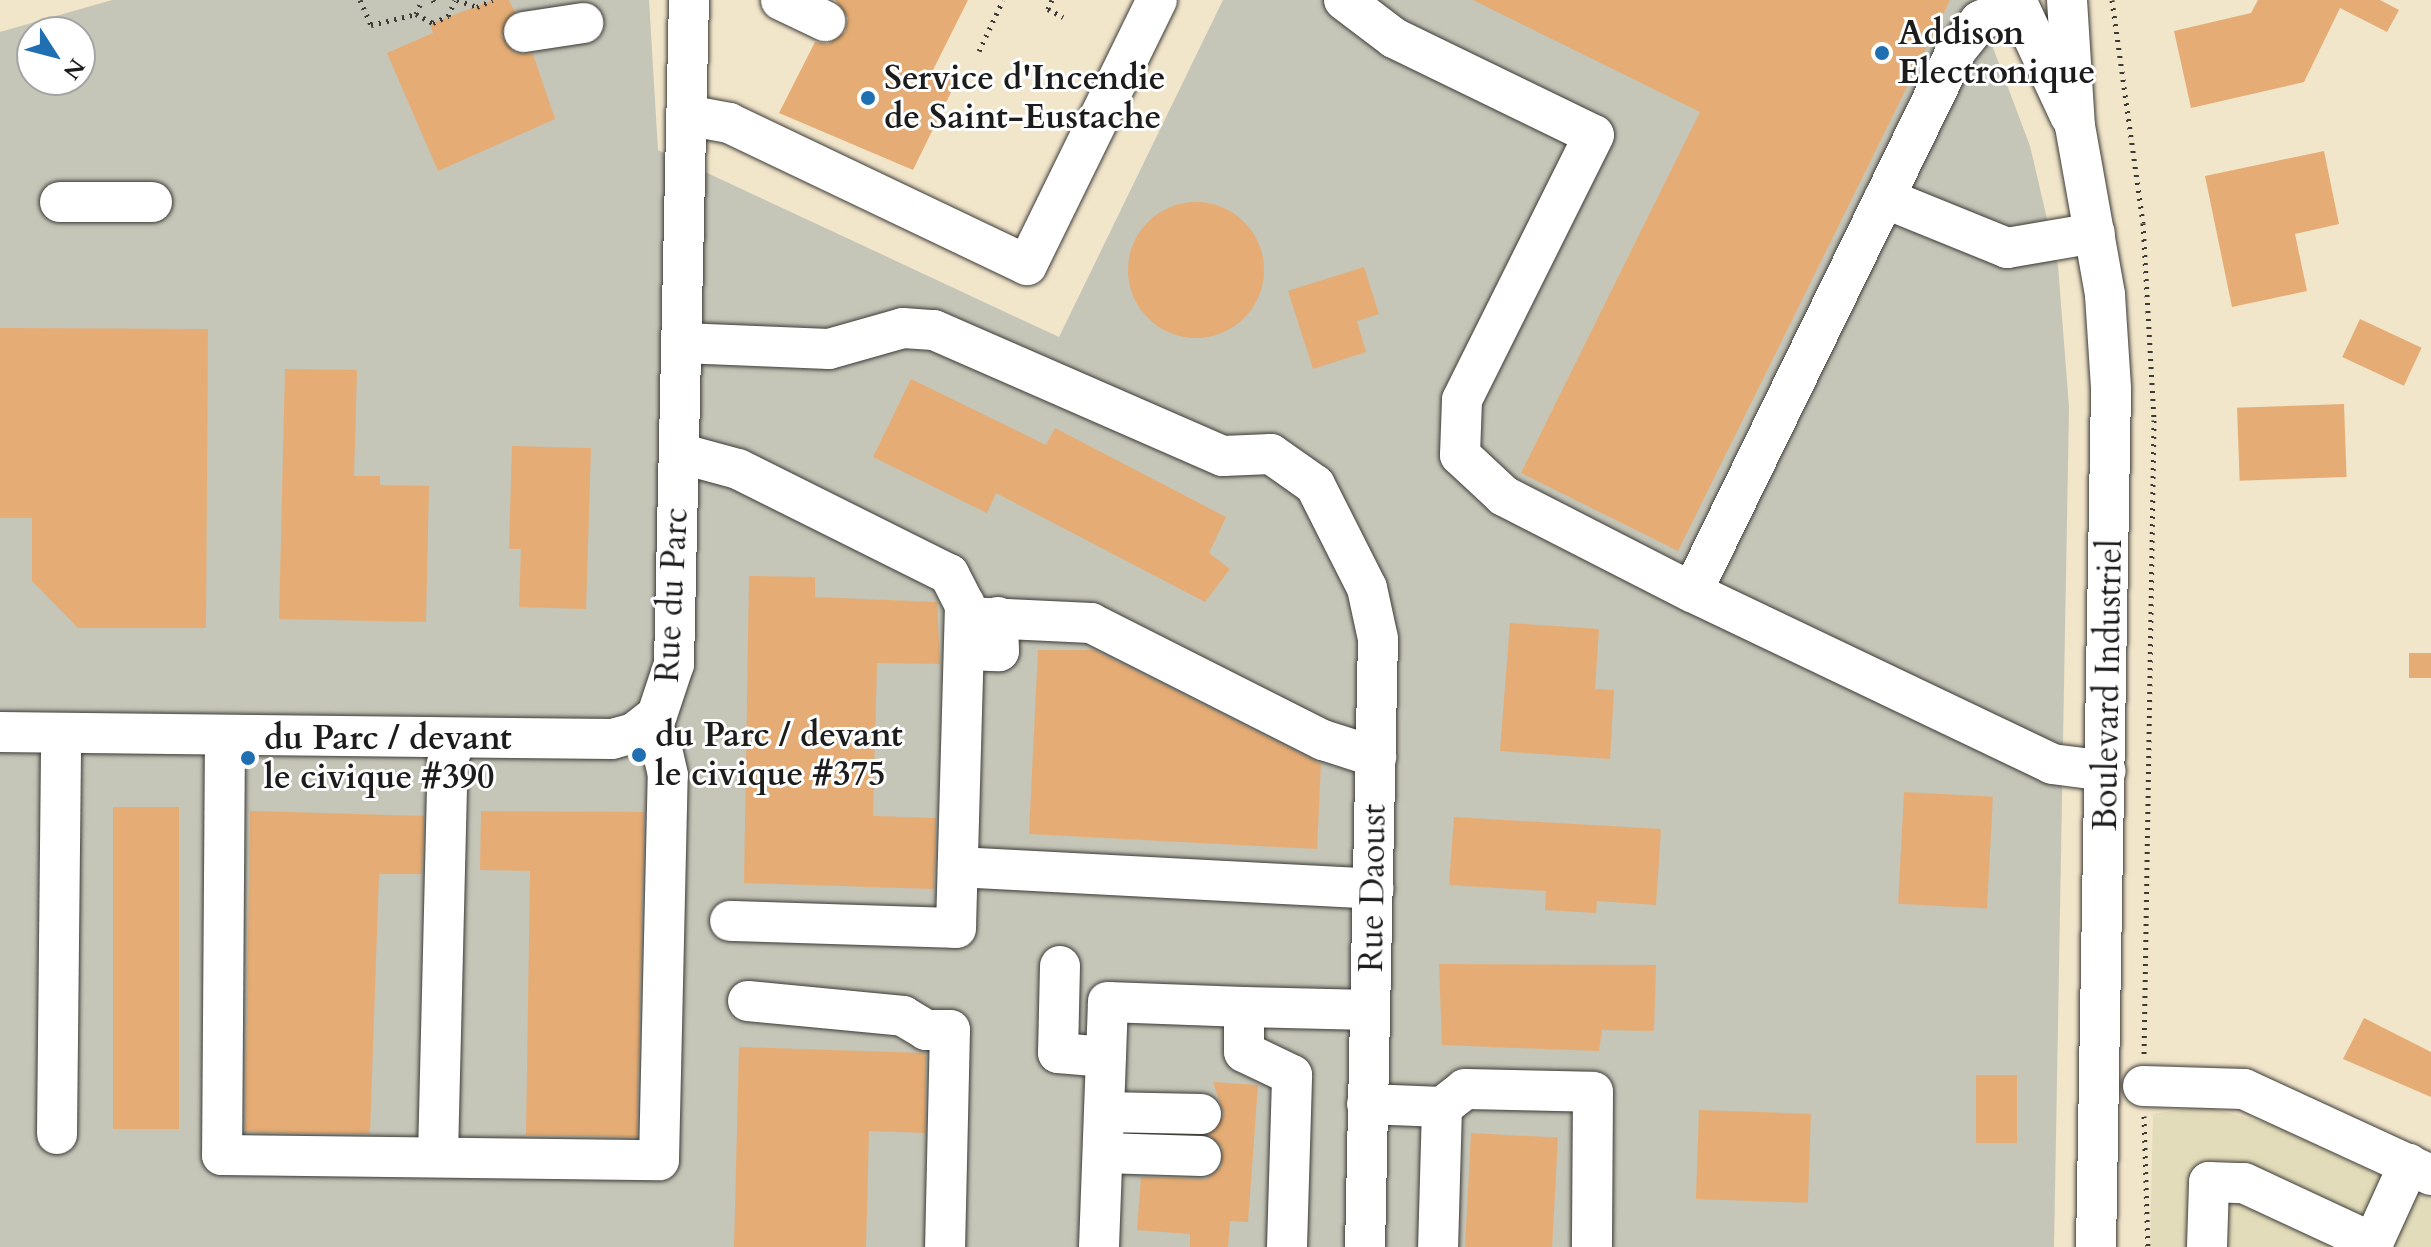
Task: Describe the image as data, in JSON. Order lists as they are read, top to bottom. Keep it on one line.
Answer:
{"streets":{"street":["Rue du Parc","Boulevard Industriel","Rue Daoust"]},"crossings":[["Rue du Parc","Rue Daoust"]],"places":["Addison Electronique","Service d'Incendie de Saint-Eustache","du Parc / devant le civique #375","du Parc / devant le civique #390"],"north":"bottom right"}
